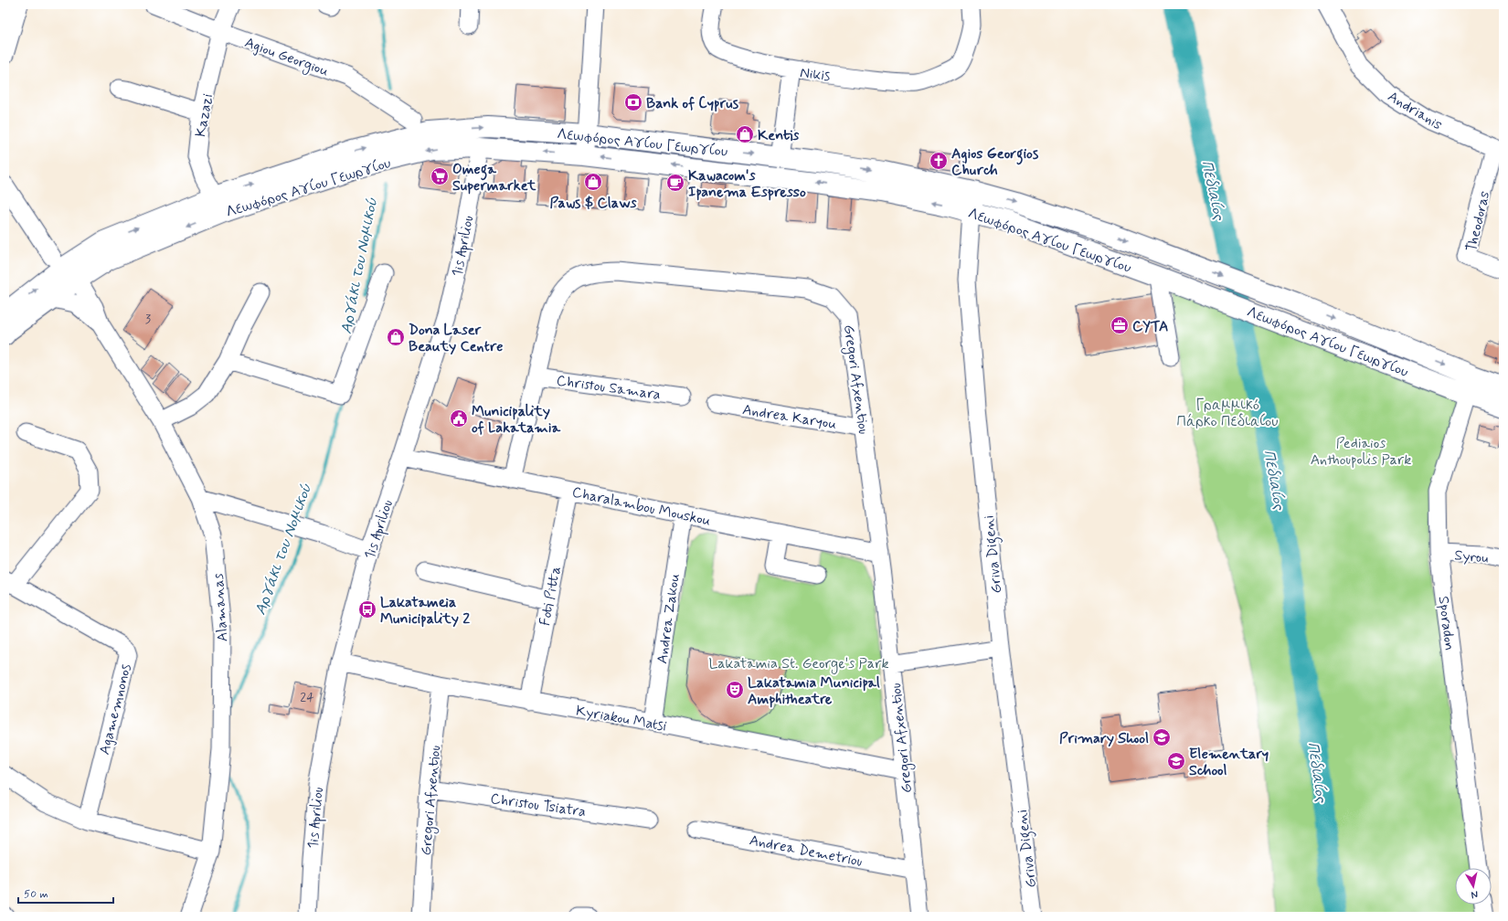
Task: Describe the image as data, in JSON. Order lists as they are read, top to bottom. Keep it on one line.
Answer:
{"streets":{"main road":["Λεωφόρος Αγίου Γεωργίου"],"street":["Agiou Georgiou","Nikis","Andrianis","Kazazi","Theodoras","1is Apriliou","Gregori Afxentiou","Christou Samara","Andrea Karyou","Charalambou Mouskou","Griva Digeni","Syrou","Foti Pitta","Alamanas","Andrea Zakou","Sporadon","Agamemnonos","Kyriakou Matsi","Christou Tsiatra","Andrea Demetriou"]},"crossings":[["Agiou Georgiou","Kazazi"],["Andrianis","Theodoras"],["Kazazi","Λεωφόρος Αγίου Γεωργίου"],["Λεωφόρος Αγίου Γεωργίου","1is Apriliou"],["Λεωφόρος Αγίου Γεωργίου","Griva Digeni"],["Λεωφόρος Αγίου Γεωργίου","Alamanas"],["Λεωφόρος Αγίου Γεωργίου","Sporadon"],["1is Apriliou","Charalambou Mouskou"],["1is Apriliou","Kyriakou Matsi"],["Gregori Afxentiou","Christou Samara"],["Gregori Afxentiou","Andrea Karyou"],["Gregori Afxentiou","Charalambou Mouskou"],["Gregori Afxentiou","Kyriakou Matsi"],["Gregori Afxentiou","Christou Tsiatra"],["Gregori Afxentiou","Andrea Demetriou"],["Charalambou Mouskou","Foti Pitta"],["Charalambou Mouskou","Andrea Zakou"],["Syrou","Sporadon"],["Foti Pitta","Kyriakou Matsi"],["Andrea Zakou","Kyriakou Matsi"]],"water":["Πεδιαίος","Αργάκι του Νομικού"],"parks":["Γραμμικό Πάρκο Πεδιαίου","Pediaios Anthoupolis Park","Lakatamia St. George's Park"],"places":{"bank":["Bank of Cyprus"],"shop":["Kentis","Paws $ Claws","Dona Laser Beauty Centre"],"church":["Agios Georgios Church"],"supermarket":["Omega Supermarket"],"cafe":["Kawacom's Ipanema Espresso"],"office":["CYTA"],"public building":["Municipality of Lakatamia"],"bus stop":["Lakatameia Municipality 2"],"theatre":["Lakatamia Municipal Amphitheatre"],"school or university":["Primary Shool","Elementary School"]},"house_numbers":["3","24"],"scale_bar":"50 m","north":"bottom"}
